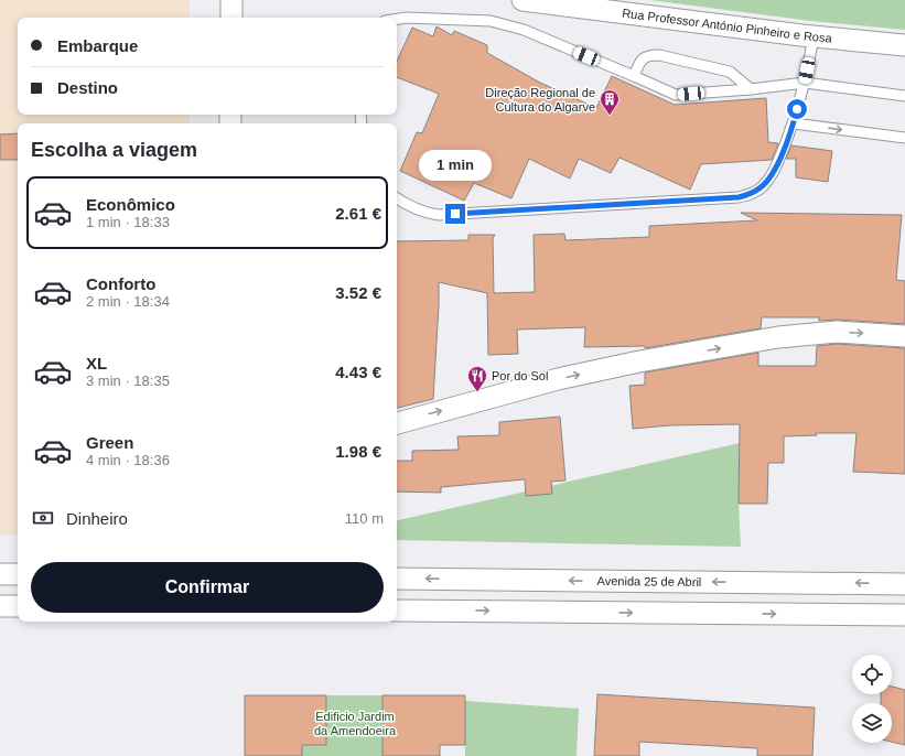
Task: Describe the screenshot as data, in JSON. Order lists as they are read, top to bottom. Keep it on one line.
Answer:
{"streets":{"street":["Rua Professor António Pinheiro e Rosa","Avenida 25 de Abril"]},"parks":["Edificio Jardim da Amendoeira"],"places":{"building":["Direção Regional de Cultura do Algarve"],"restaurant":["Por do Sol"]},"page":{"banner":["Embarque","Destino"],"heading":"Escolha a viagem","bubble":"1 min","list":[{"name":"Econômico","note":"1 min · 18:33","value":"2.61 €"},{"name":"Conforto","note":"2 min · 18:34","value":"3.52 €"},{"name":"XL","note":"3 min · 18:35","value":"4.43 €"},{"name":"Green","note":"4 min · 18:36","value":"1.98 €"}],"pay":["Dinheiro","110 m"],"buttons":"Confirmar"}}
